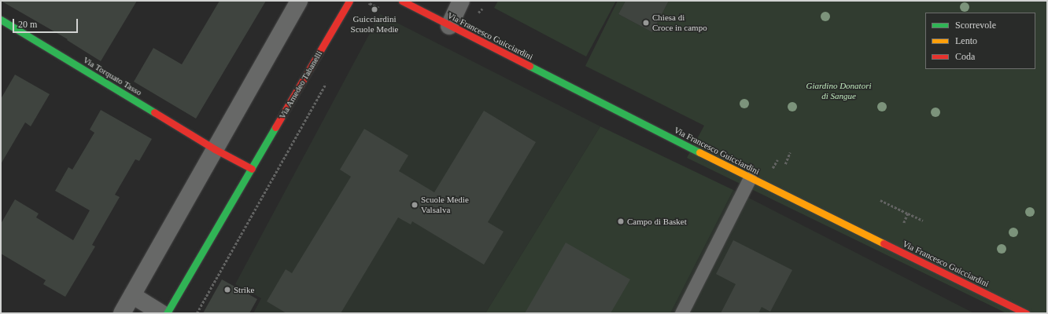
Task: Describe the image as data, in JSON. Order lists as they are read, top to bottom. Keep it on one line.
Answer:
{"streets":{"street":["Via Francesco Guicciardini","Via Torquato Tasso","Via Amedeo Tabanelli"]},"parks":["Giardino Donatori di Sangue"],"places":["Guicciardini Scuole Medie","Chiesa di Croce in campo","Scuole Medie Valsalva","Campo di Basket","Strike"],"legend":["Scorrevole","Lento","Coda"],"scale_bar":"20 m"}
